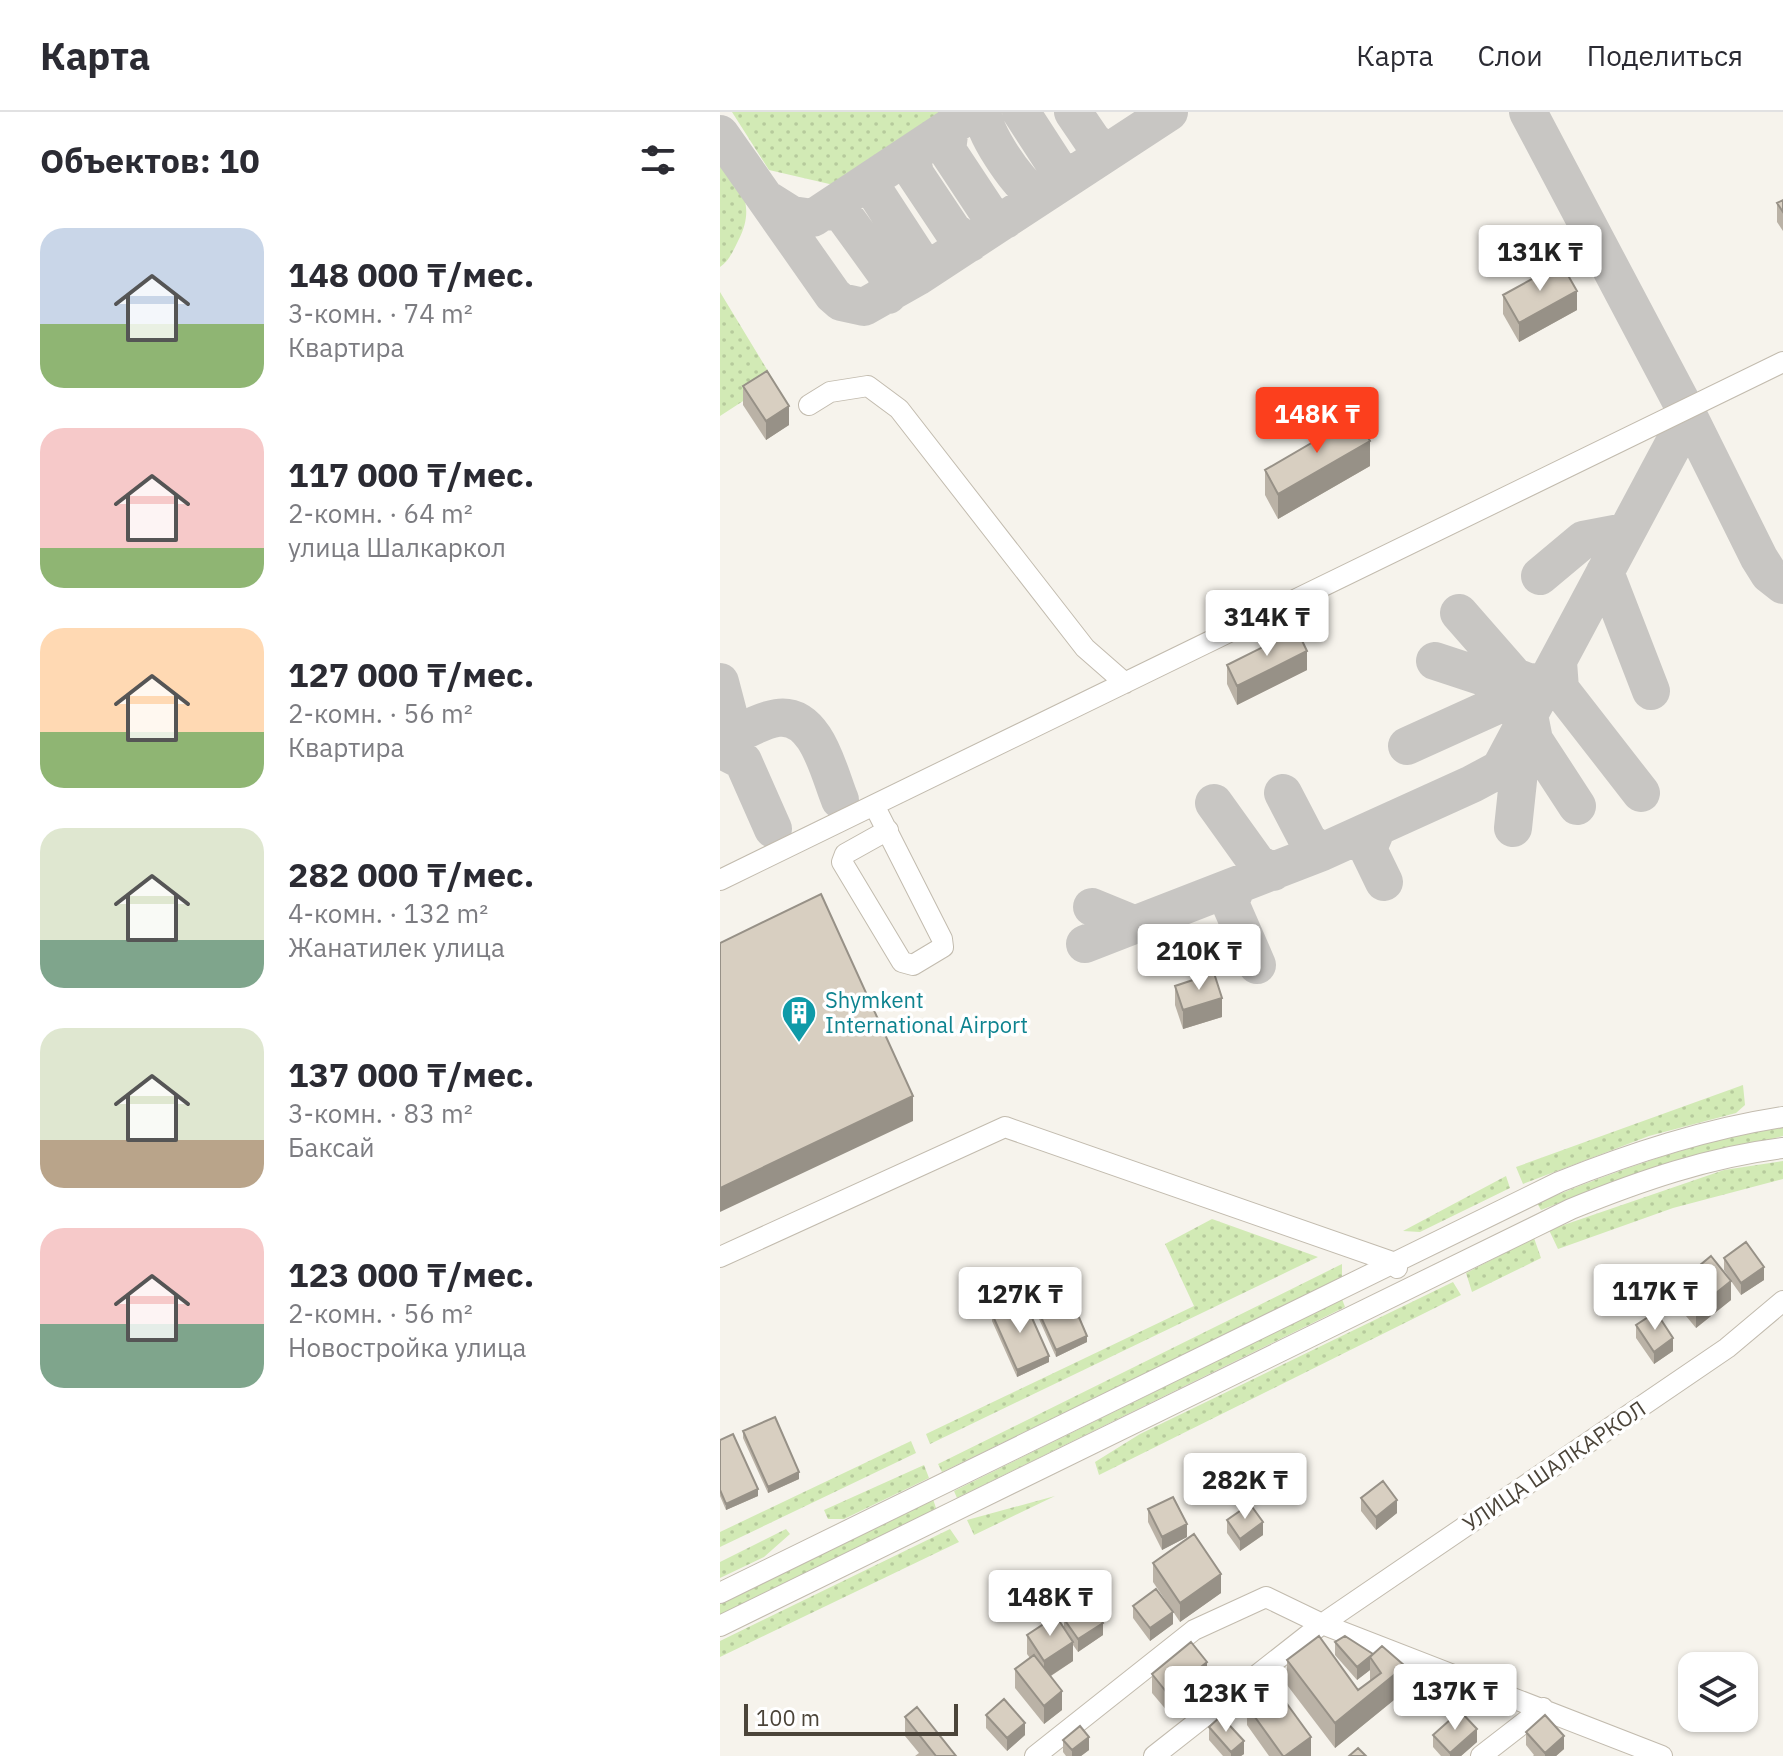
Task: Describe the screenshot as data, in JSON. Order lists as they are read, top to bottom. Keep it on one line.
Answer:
{"streets":{"street":["УЛИЦА ШАЛКАРКОЛ"]},"places":{"building":["Shymkent International Airport"]},"scale_bar":"100 m","page":{"header":"Карта","nav":["Карта","Слои","Поделиться"],"heading":"Объектов: 10","list":[{"name":"148 000 ₸/мес.","note":"3-комн. · 74 m² · Квартира"},{"name":"117 000 ₸/мес.","note":"2-комн. · 64 m² · улица Шалкаркол"},{"name":"127 000 ₸/мес.","note":"2-комн. · 56 m² · Квартира"},{"name":"282 000 ₸/мес.","note":"4-комн. · 132 m² · Жанатилек улица"},{"name":"137 000 ₸/мес.","note":"3-комн. · 83 m² · Баксай"},{"name":"123 000 ₸/мес.","note":"2-комн. · 56 m² · Новостройка улица"}],"price":["131K ₸","148K ₸","314K ₸","210K ₸","117K ₸","127K ₸","282K ₸","148K ₸","137K ₸","123K ₸"],"scale":"100 m"}}
